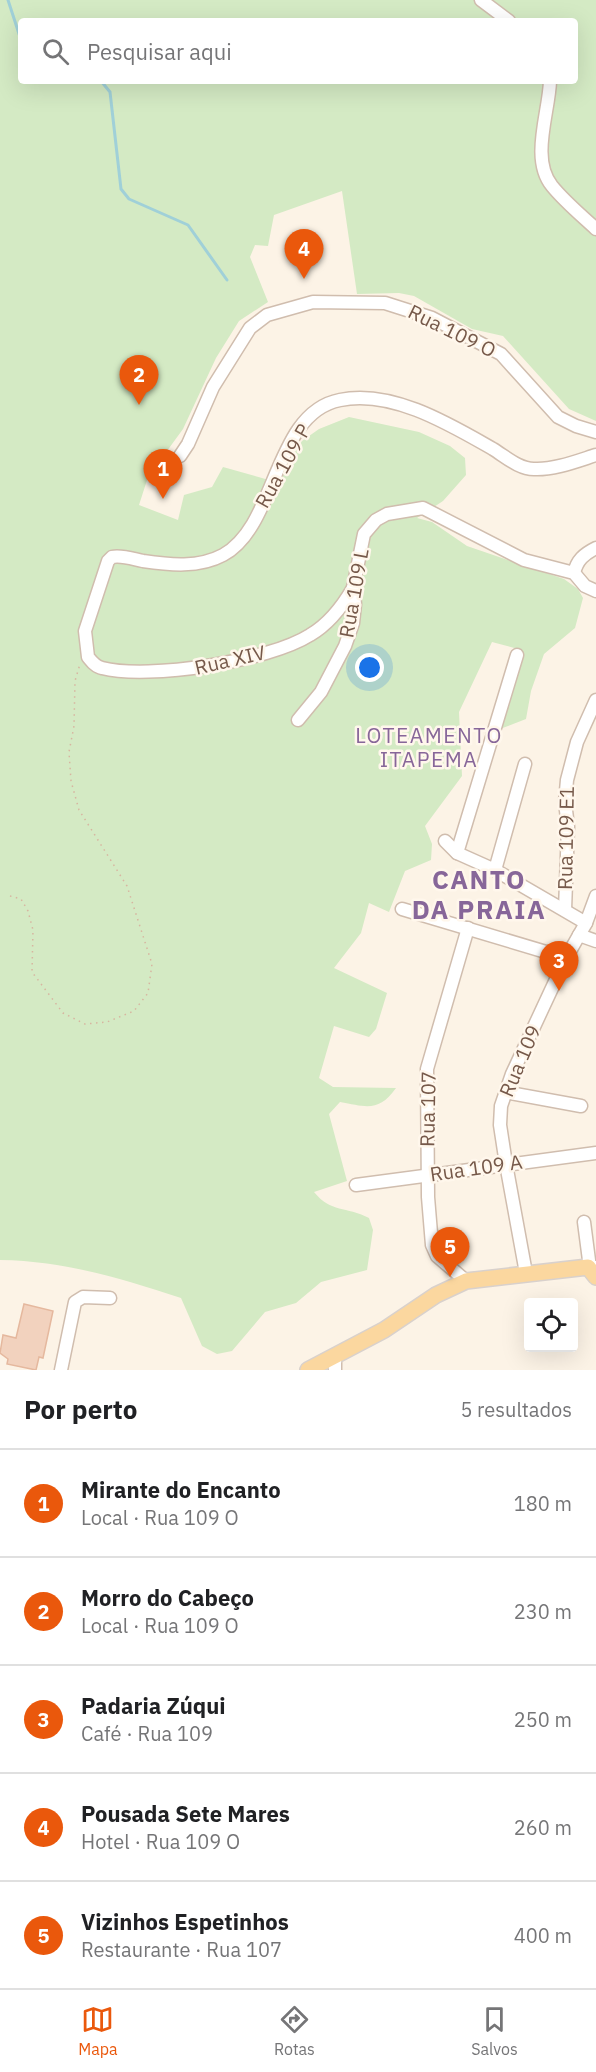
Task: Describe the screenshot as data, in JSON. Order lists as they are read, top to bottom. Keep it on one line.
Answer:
{"streets":{"street":["Rua 109 O","Rua 109 P","Rua 109 L","Rua XIV","Rua 109 E1","Rua 109","Rua 107","Rua 109 A"]},"crossings":[["Rua 109 P","Rua XIV"],["Rua 109 L","Rua XIV"],["Rua 109","Rua 109 A"],["Rua 107","Rua 109 A"]],"districts":["LOTEAMENTO ITAPEMA","CANTO DA PRAIA"],"page":{"search":"Pesquisar aqui","pins":["4","2","1","3","5"],"heading":["Por perto","5 resultados"],"list":[{"mark":"1","name":"Mirante do Encanto","note":"Local · Rua 109 O","value":"180 m"},{"mark":"2","name":"Morro do Cabeço","note":"Local · Rua 109 O","value":"230 m"},{"mark":"3","name":"Padaria Zúqui","note":"Café · Rua 109","value":"250 m"},{"mark":"4","name":"Pousada Sete Mares","note":"Hotel · Rua 109 O","value":"260 m"},{"mark":"5","name":"Vizinhos Espetinhos","note":"Restaurante · Rua 107","value":"400 m"}],"nav":["Mapa","Rotas","Salvos"]}}
